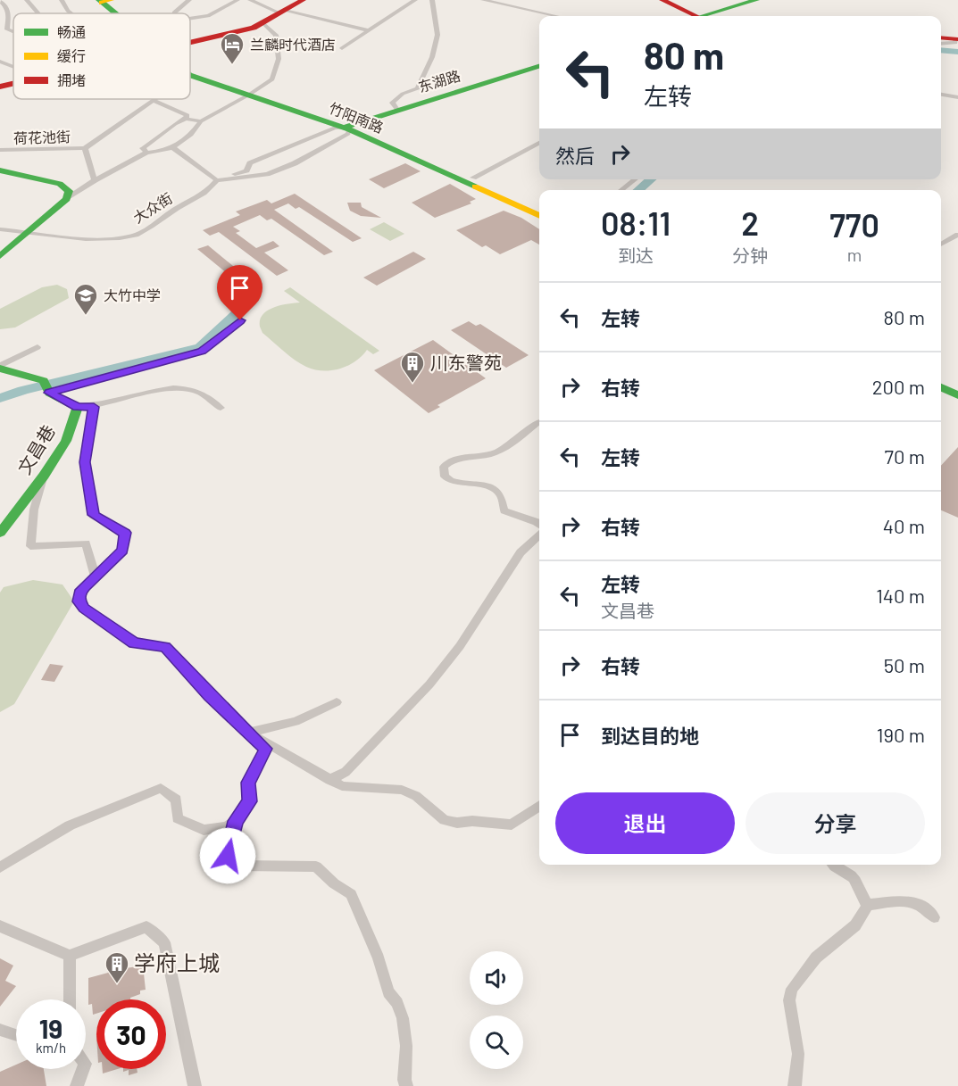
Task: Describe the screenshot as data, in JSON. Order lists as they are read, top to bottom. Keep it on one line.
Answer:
{"streets":{"main road":["东湖路","竹阳南路","文昌巷"],"street":["荷花池街","大众街"]},"crossings":[["东湖路","竹阳南路"]],"places":{"hotel":["兰麟时代酒店"],"school or university":["大竹中学"],"building":["川东警苑","学府上城"]},"legend":["畅通","缓行","拥堵"],"page":{"turn":["80 m","左转"],"then":"然后","eta":["08:11","到达","2","分钟","770","m"],"list":[{"name":"左转","value":"80 m"},{"name":"右转","value":"200 m"},{"name":"左转","value":"70 m"},{"name":"右转","value":"40 m"},{"name":"左转","note":"文昌巷","value":"140 m"},{"name":"右转","value":"50 m"},{"name":"到达目的地","value":"190 m"}],"buttons":["退出","分享"],"speed":"19 km/h","limit":"30"}}
